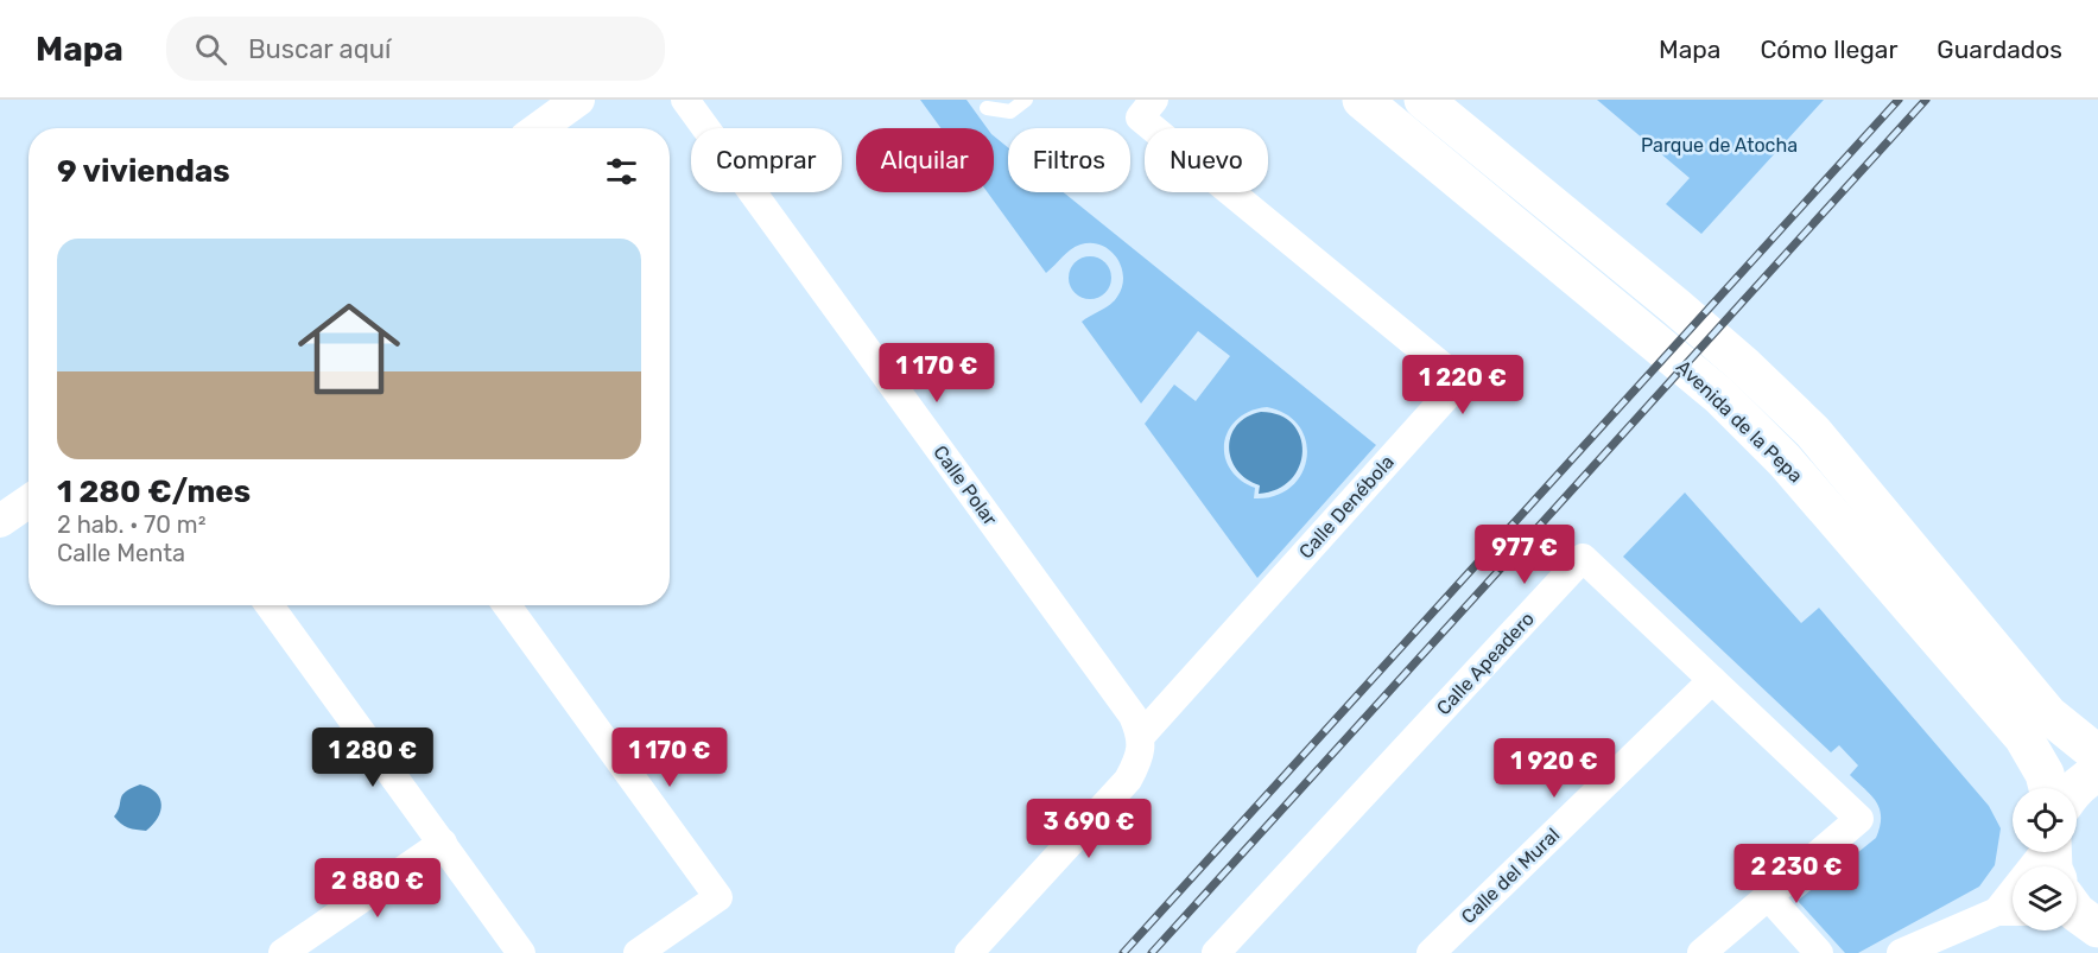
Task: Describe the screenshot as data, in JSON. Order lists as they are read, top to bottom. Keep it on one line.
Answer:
{"streets":{"main road":["Avenida de la Pepa"],"street":["Calle Polar","Calle Denébola","Calle Apeadero","Calle del Mural"]},"crossings":[["Calle Polar","Calle Denébola"],["Calle Apeadero","Calle del Mural"]],"parks":["Parque de Atocha"],"page":{"header":"Mapa","search":"Buscar aquí","nav":["Mapa","Cómo llegar","Guardados"],"chip":["Comprar","Alquilar","Filtros","Nuevo"],"heading":"9 viviendas","list":[{"name":"1 280 €/mes","note":"2 hab. · 70 m² · Calle Menta"}],"price":["1 170 €","1 220 €","977 €","1 280 €","1 170 €","1 920 €","3 690 €","2 230 €","2 880 €"]}}
